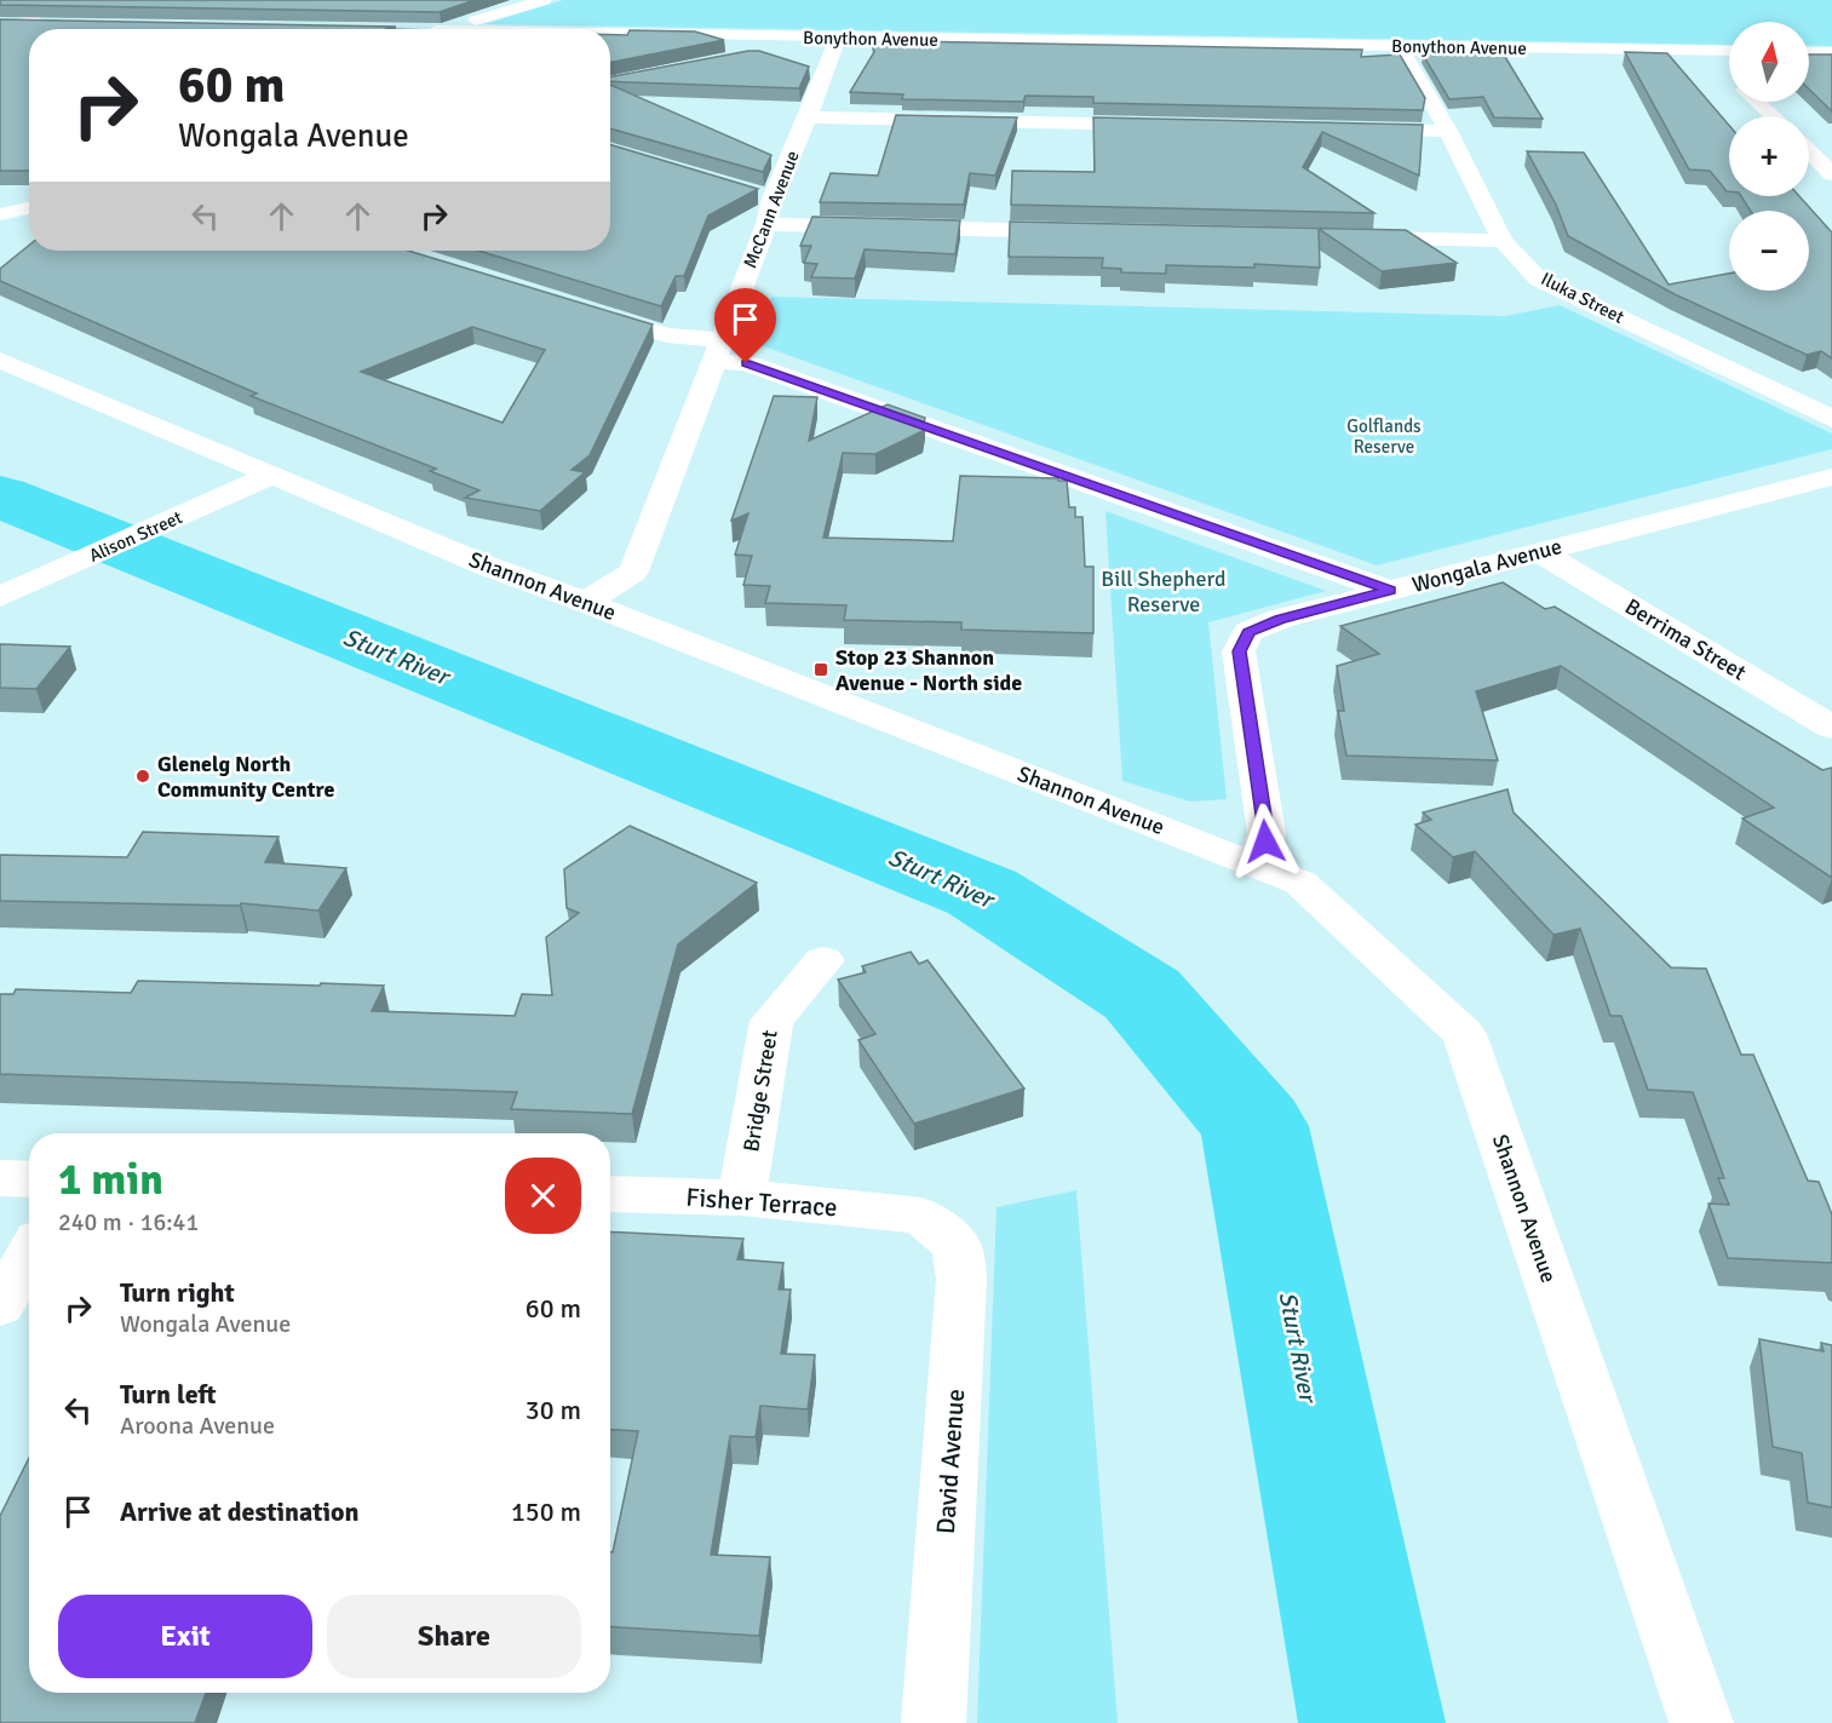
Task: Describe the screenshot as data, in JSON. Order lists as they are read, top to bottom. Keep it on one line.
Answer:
{"streets":{"street":["Bonython Avenue","McCann Avenue","Iluka Street","Alison Street","Wongala Avenue","Shannon Avenue","Berrima Street","Bridge Street","Fisher Terrace","David Avenue"]},"crossings":[["Bonython Avenue","McCann Avenue"],["Bonython Avenue","Iluka Street"],["McCann Avenue","Shannon Avenue"],["Alison Street","Shannon Avenue"],["Wongala Avenue","Shannon Avenue"],["Wongala Avenue","Berrima Street"],["Bridge Street","Fisher Terrace"],["Fisher Terrace","David Avenue"]],"water":["Sturt River"],"parks":["Golflands Reserve","Bill Shepherd Reserve"],"places":{"transit":["Stop 23 Shannon Avenue - North side"],"other":["Glenelg North Community Centre"]},"north":"top","page":{"map_buttons":["+","−"],"turn":["60 m","Wongala Avenue"],"heading":["1 min","240 m · 16:41"],"list":[{"name":"Turn right","note":"Wongala Avenue","value":"60 m"},{"name":"Turn left","note":"Aroona Avenue","value":"30 m"},{"name":"Arrive at destination","value":"150 m"}],"buttons":["Exit","Share"]}}
